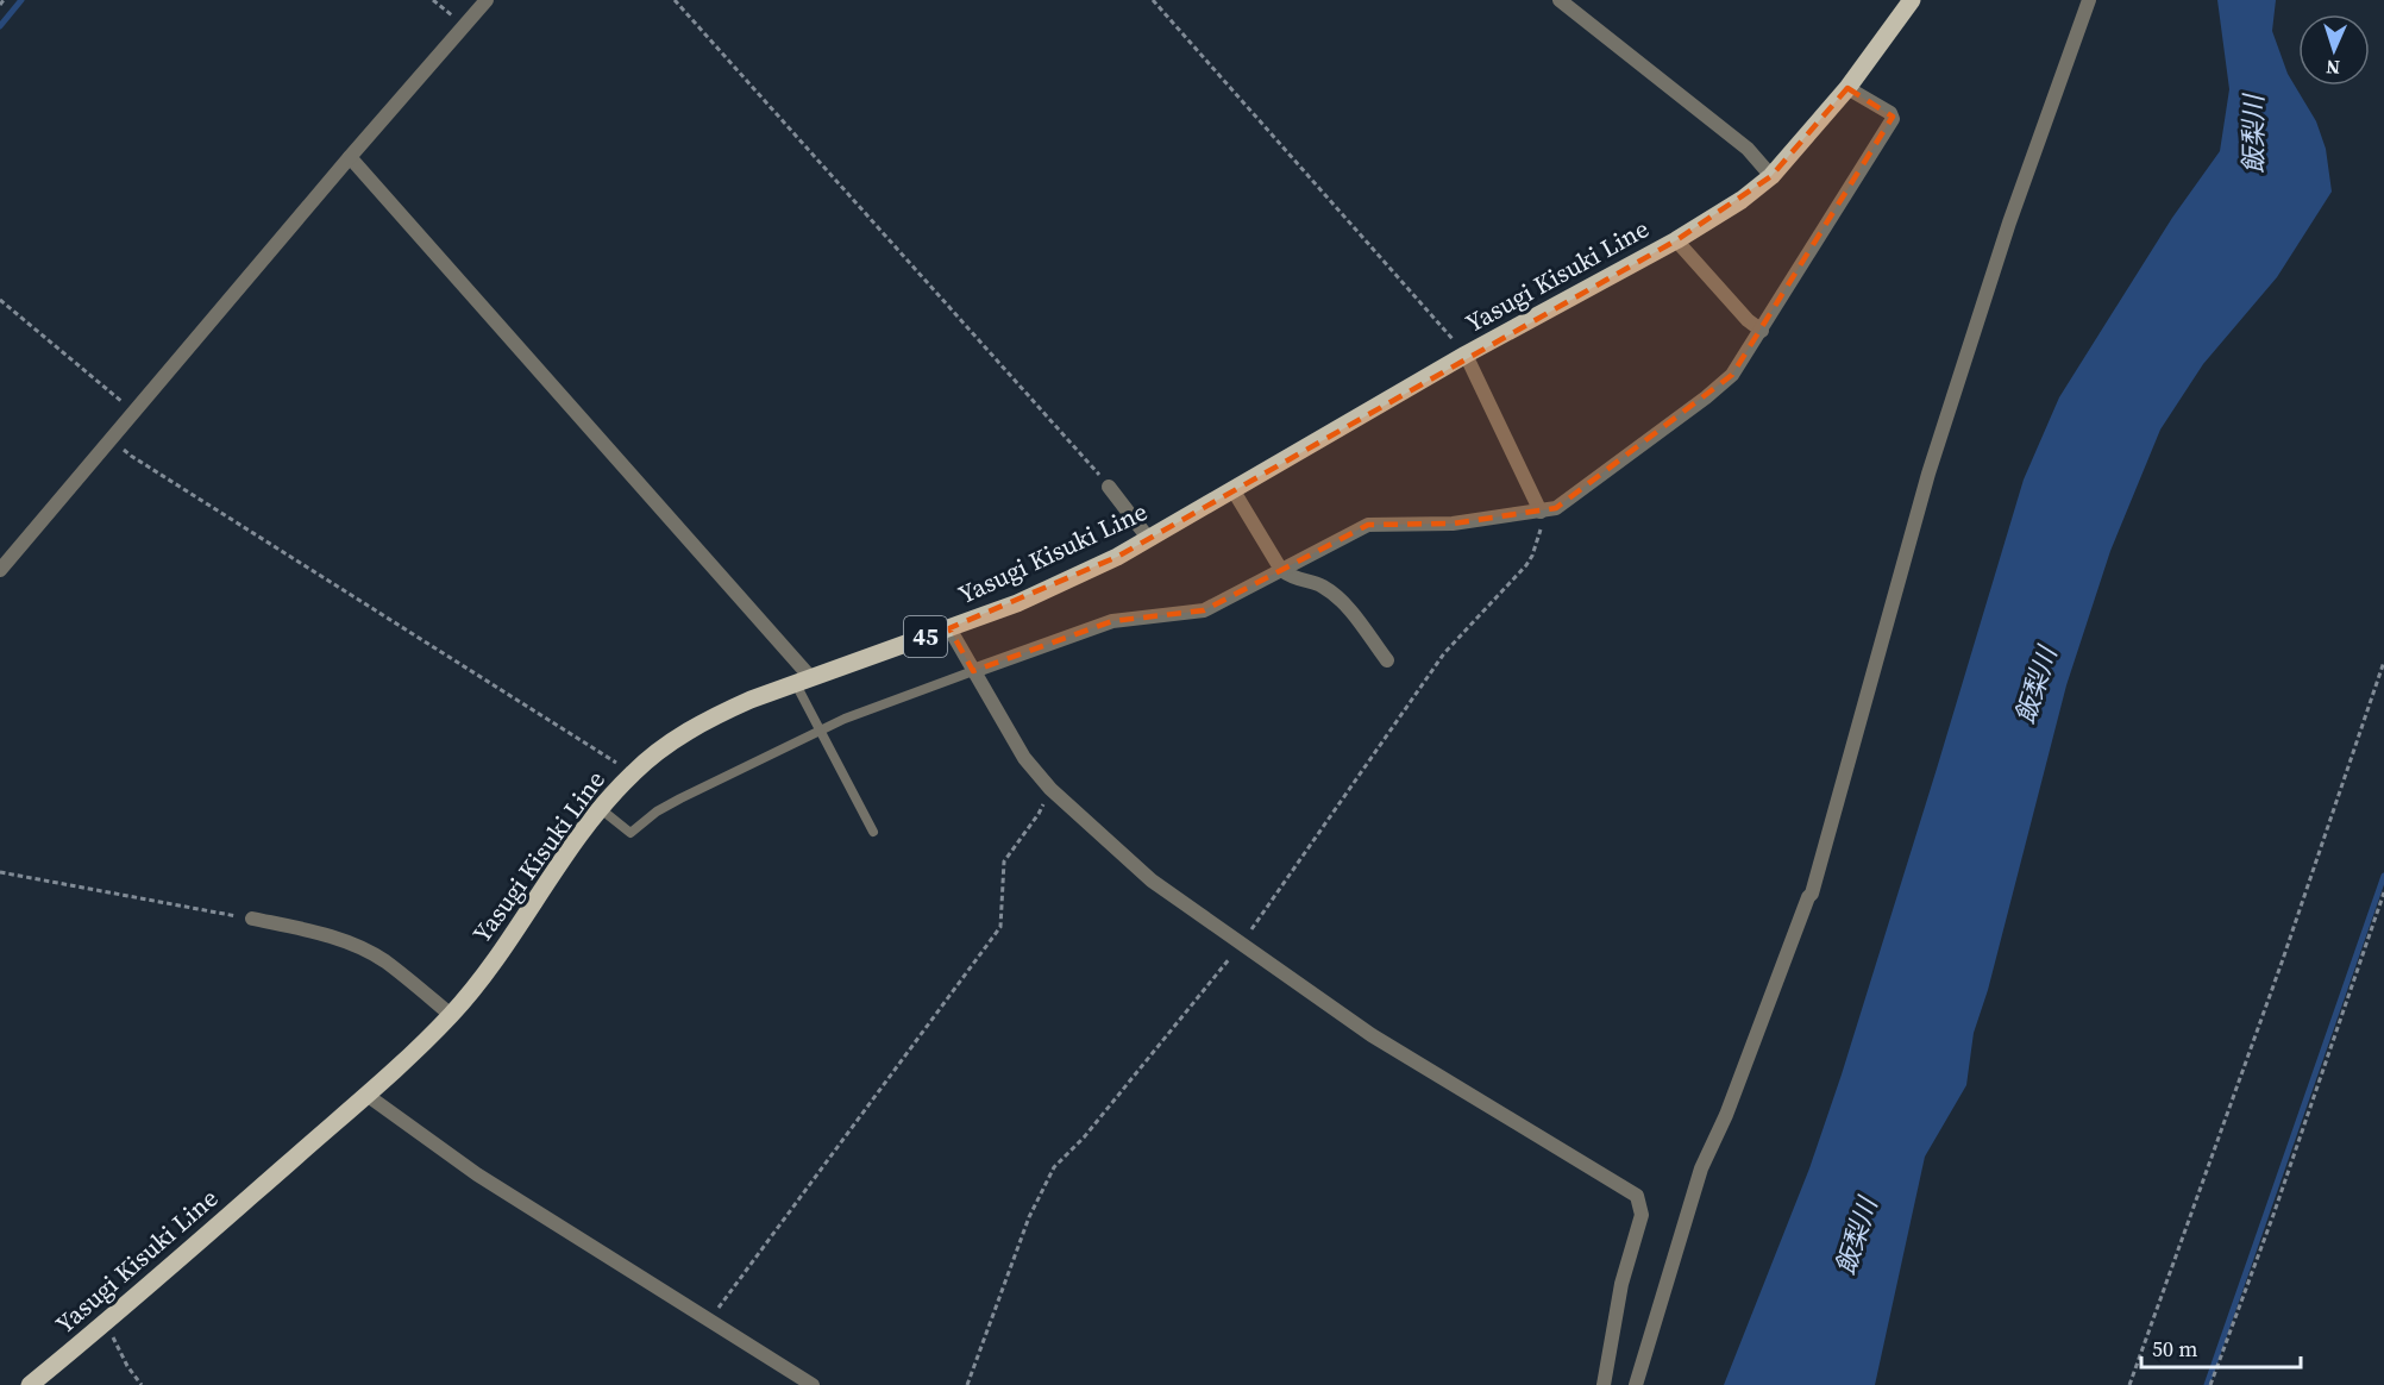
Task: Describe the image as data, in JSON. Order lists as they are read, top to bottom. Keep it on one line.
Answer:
{"streets":{"main road":["Yasugi Kisuki Line","45"]},"water":["飯梨川"],"scale_bar":"50 m","north":"bottom"}
